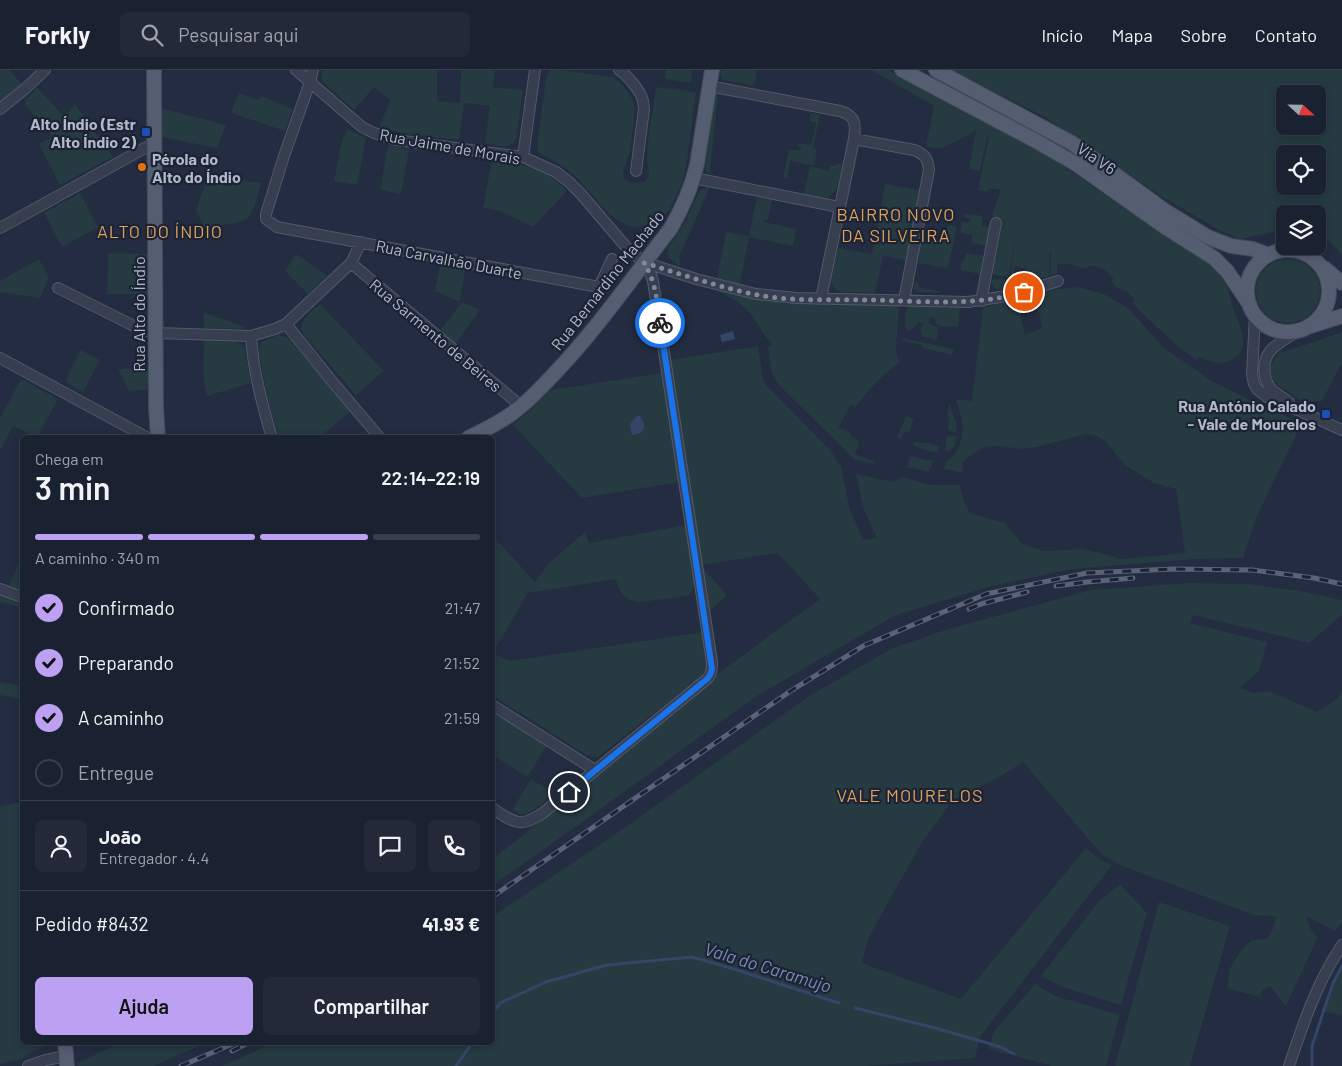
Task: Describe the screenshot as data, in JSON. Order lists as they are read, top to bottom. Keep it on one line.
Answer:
{"streets":{"main road":["Via V6","Rua Bernardino Machado","Rua Alto do Índio"],"street":["Rua Jaime de Morais","Rua Carvalhão Duarte","Rua Sarmento de Beires"]},"crossings":[["Rua Jaime de Morais","Rua Carvalhão Duarte"],["Rua Jaime de Morais","Rua Bernardino Machado"],["Rua Bernardino Machado","Rua Sarmento de Beires"]],"districts":["BAIRRO NOVO DA SILVEIRA","ALTO DO ÍNDIO","VALE MOURELOS"],"water":["Vala do Caramujo"],"places":{"transit":["Alto Índio (Estr Alto Índio 2)","Rua António Calado - Vale de Mourelos"],"other":["Pérola do Alto do Índio"]},"north":"right","page":{"header":"Forkly","search":"Pesquisar aqui","nav":["Início","Mapa","Sobre","Contato"],"heading":["3 min","Chega em","22:14–22:19"],"panel":["João","Entregador · 4.4","Pedido #8432","41.93 €"],"bar":"A caminho · 340 m","list":[["Confirmado","21:47"],["Preparando","21:52"],["A caminho","21:59"],"Entregue"],"buttons":["Ajuda","Compartilhar"]}}
